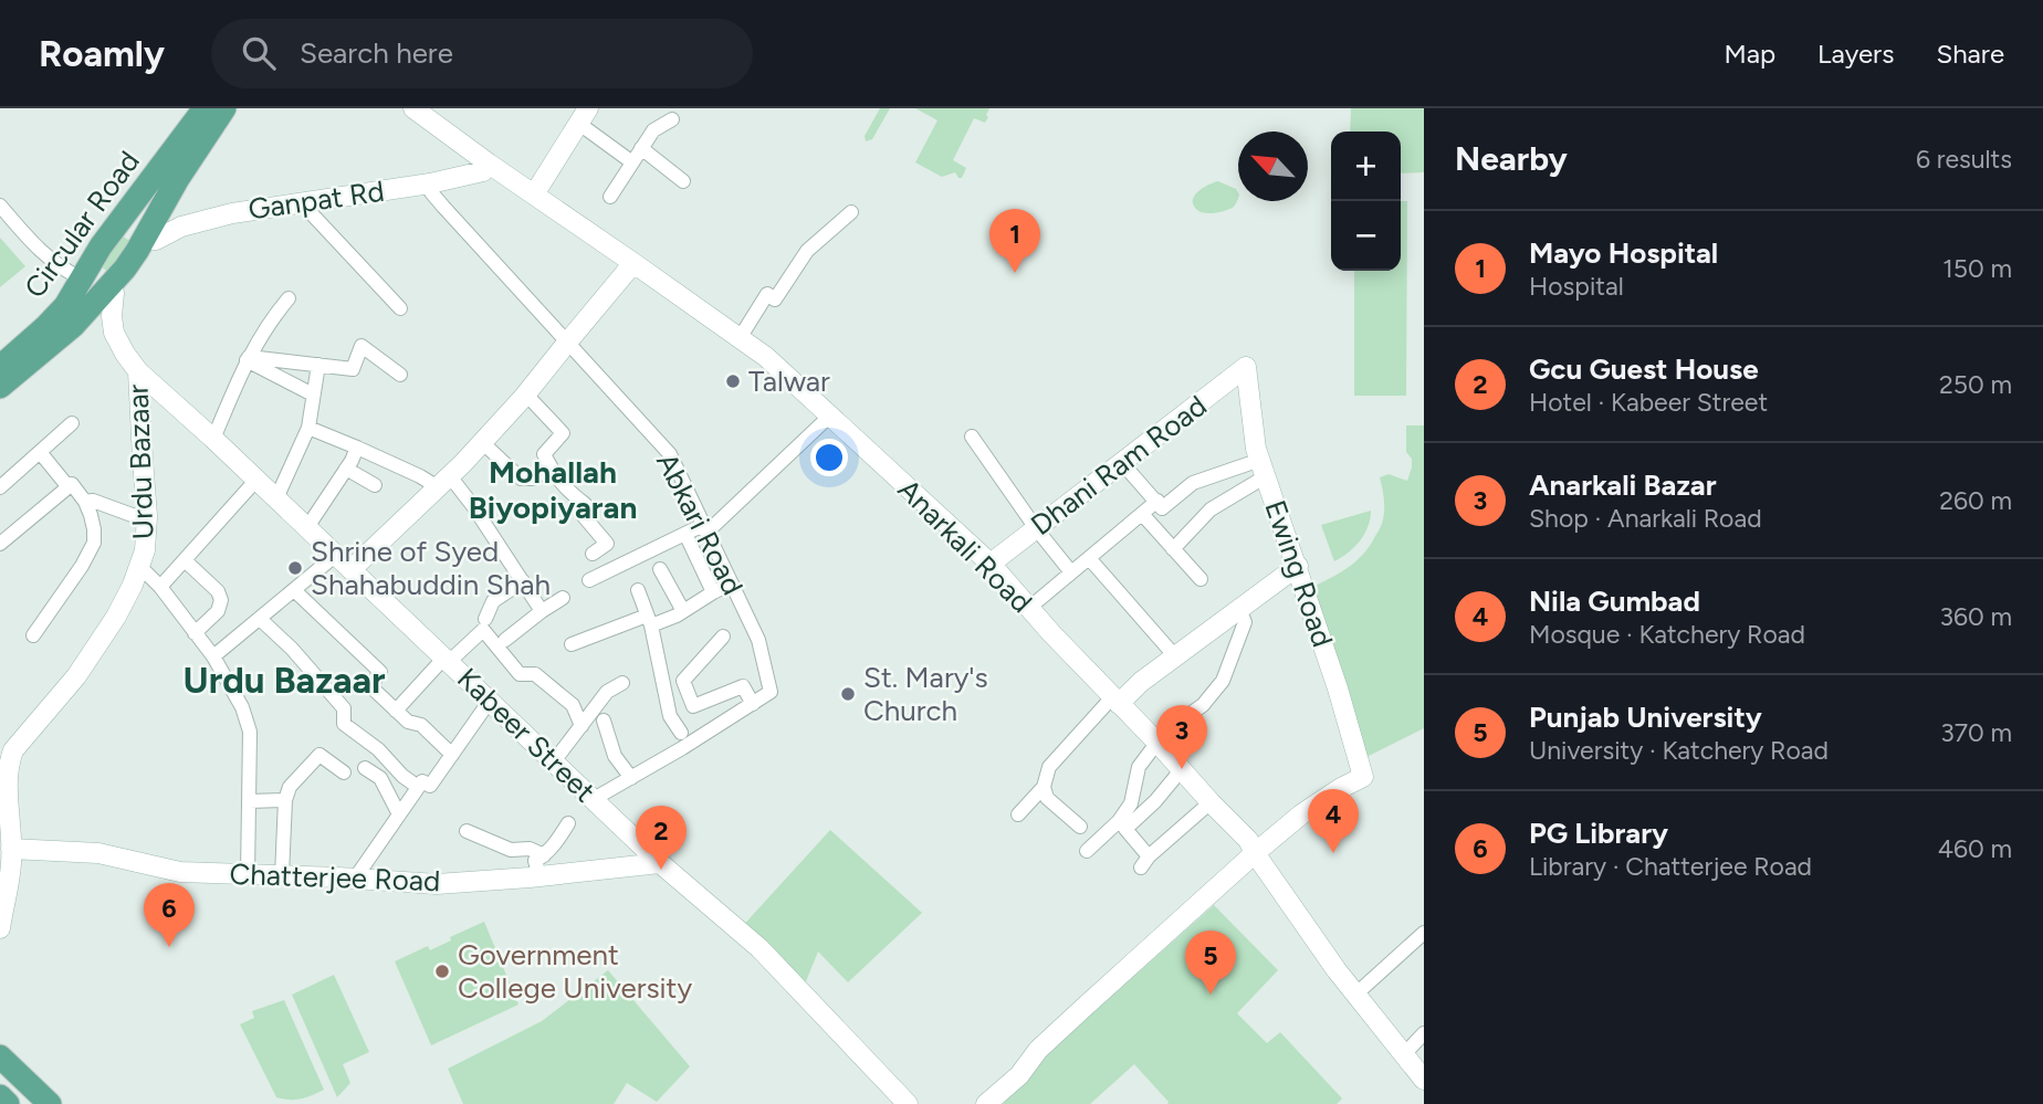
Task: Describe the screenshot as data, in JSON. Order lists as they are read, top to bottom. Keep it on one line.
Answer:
{"streets":{"main road":["Circular Road"],"street":["Ganpat Rd","Urdu Bazaar","Dhani Ram Road","Abkari Road","Anarkali Road","Ewing Road","Kabeer Street","Chatterjee Road"]},"crossings":[["Ganpat Rd","Circular Road"],["Ganpat Rd","Abkari Road"],["Ganpat Rd","Anarkali Road"],["Circular Road","Urdu Bazaar"],["Urdu Bazaar","Kabeer Street"],["Urdu Bazaar","Chatterjee Road"],["Dhani Ram Road","Anarkali Road"],["Dhani Ram Road","Ewing Road"],["Anarkali Road","Ewing Road"],["Kabeer Street","Chatterjee Road"]],"districts":["Mohallah Biyopiyaran","Urdu Bazaar"],"places":["Talwar","Shrine of Syed Shahabuddin Shah","St. Mary's Church","Government College University"],"north":"top left","page":{"header":"Roamly","search":"Search here","nav":["Map","Layers","Share"],"heading":["Nearby","6 results"],"map_buttons":["+","−"],"pins":["1","3","4","2","6","5"],"list":[{"mark":"1","name":"Mayo Hospital","note":"Hospital","value":"150 m"},{"mark":"2","name":"Gcu Guest House","note":"Hotel · Kabeer Street","value":"250 m"},{"mark":"3","name":"Anarkali Bazar","note":"Shop · Anarkali Road","value":"260 m"},{"mark":"4","name":"Nila Gumbad","note":"Mosque · Katchery Road","value":"360 m"},{"mark":"5","name":"Punjab University","note":"University · Katchery Road","value":"370 m"},{"mark":"6","name":"PG Library","note":"Library · Chatterjee Road","value":"460 m"}]}}
